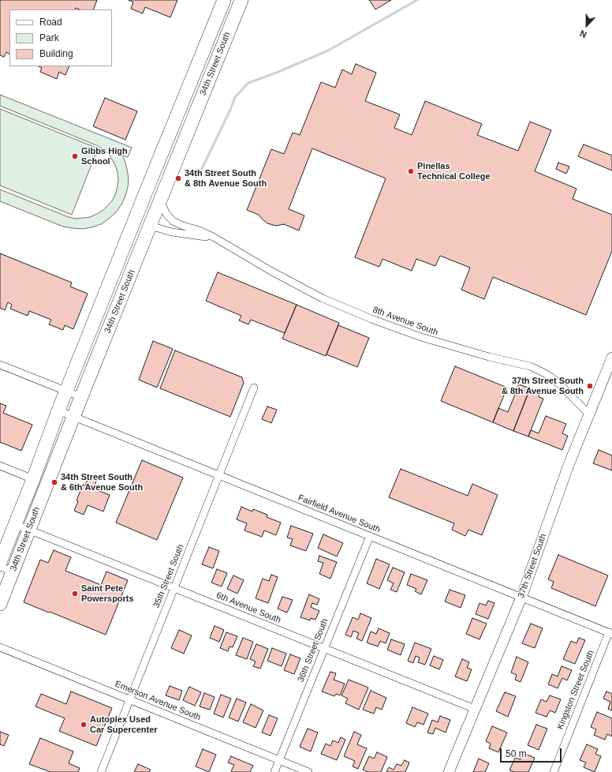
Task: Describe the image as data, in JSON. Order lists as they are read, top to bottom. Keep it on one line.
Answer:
{"streets":{"highway":["34th Street South"],"street":["8th Avenue South","Fairfield Avenue South","37th Street South","35th Street South","6th Avenue South","36th Street South","Kingston Street South","Emerson Avenue South"]},"crossings":[["34th Street South","8th Avenue South"],["34th Street South","Fairfield Avenue South"],["34th Street South","6th Avenue South"],["8th Avenue South","37th Street South"],["Fairfield Avenue South","37th Street South"],["Fairfield Avenue South","35th Street South"],["Fairfield Avenue South","36th Street South"],["Fairfield Avenue South","Kingston Street South"],["37th Street South","6th Avenue South"],["35th Street South","6th Avenue South"],["35th Street South","Emerson Avenue South"],["6th Avenue South","36th Street South"],["36th Street South","Emerson Avenue South"]],"places":["Gibbs High School","Pinellas Technical College","34th Street South & 8th Avenue South","37th Street South & 8th Avenue South","34th Street South & 6th Avenue South","Saint Pete Powersports","Autoplex Used Car Supercenter"],"legend":["Road","Park","Building"],"scale_bar":"50 m","north":"bottom"}
